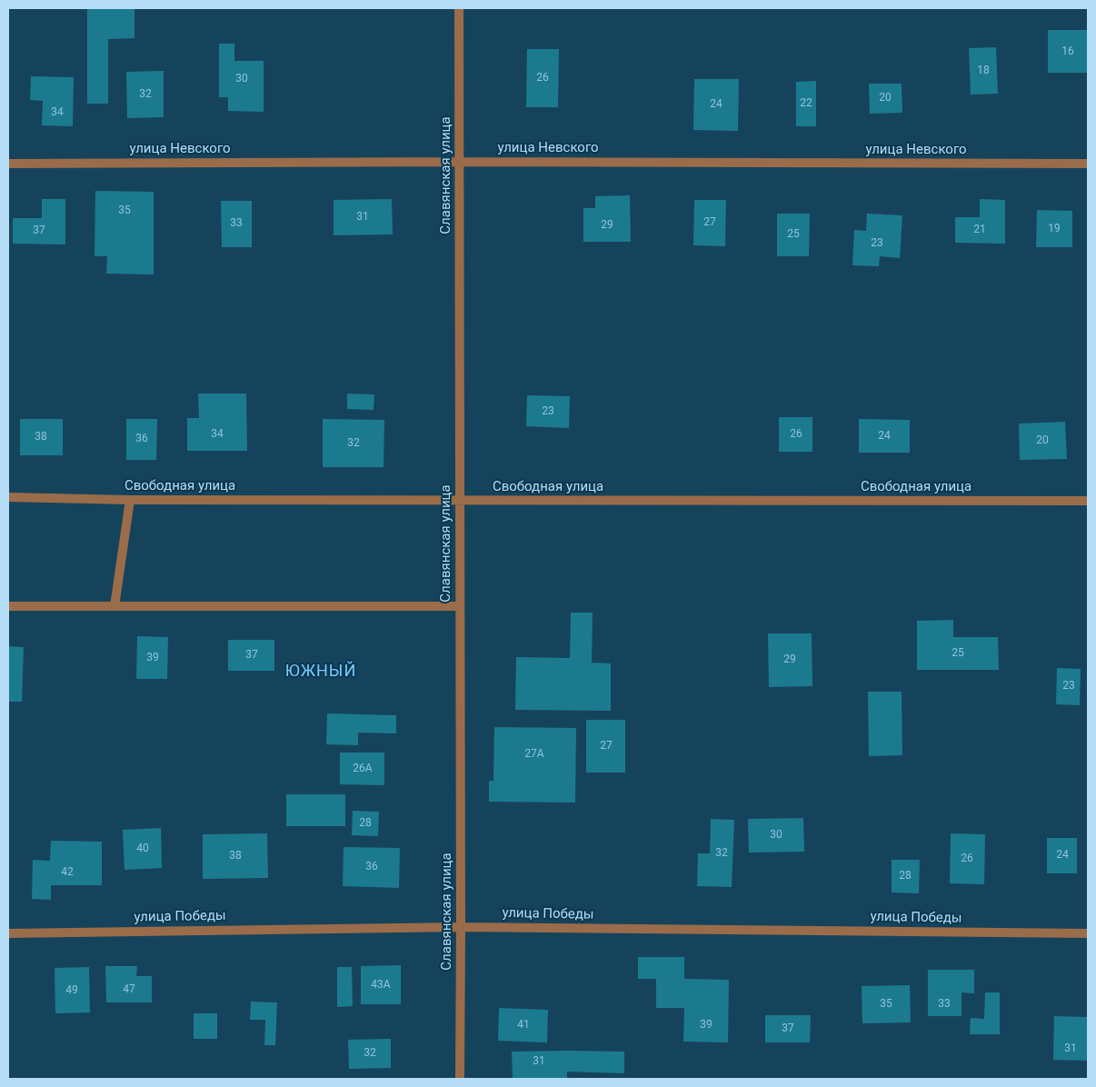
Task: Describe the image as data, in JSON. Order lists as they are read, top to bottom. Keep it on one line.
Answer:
{"streets":{"street":["улица Невского","Славянская улица","Свободная улица","улица Победы"]},"crossings":[["улица Невского","Славянская улица"],["Славянская улица","Свободная улица"],["Славянская улица","улица Победы"]],"districts":["ЮЖНЫЙ"],"house_numbers":["16","18","26","30","32","20","22","24","34","35","31","27","33","29","19","21","37","25","23","23","34","26","24","38","36","20","32","25","37","39","29","23","27","27А","26А","28","30","40","32","24","38","26","36","42","28","43А","47","49","35","33","41","39","37","31","32","31"]}
